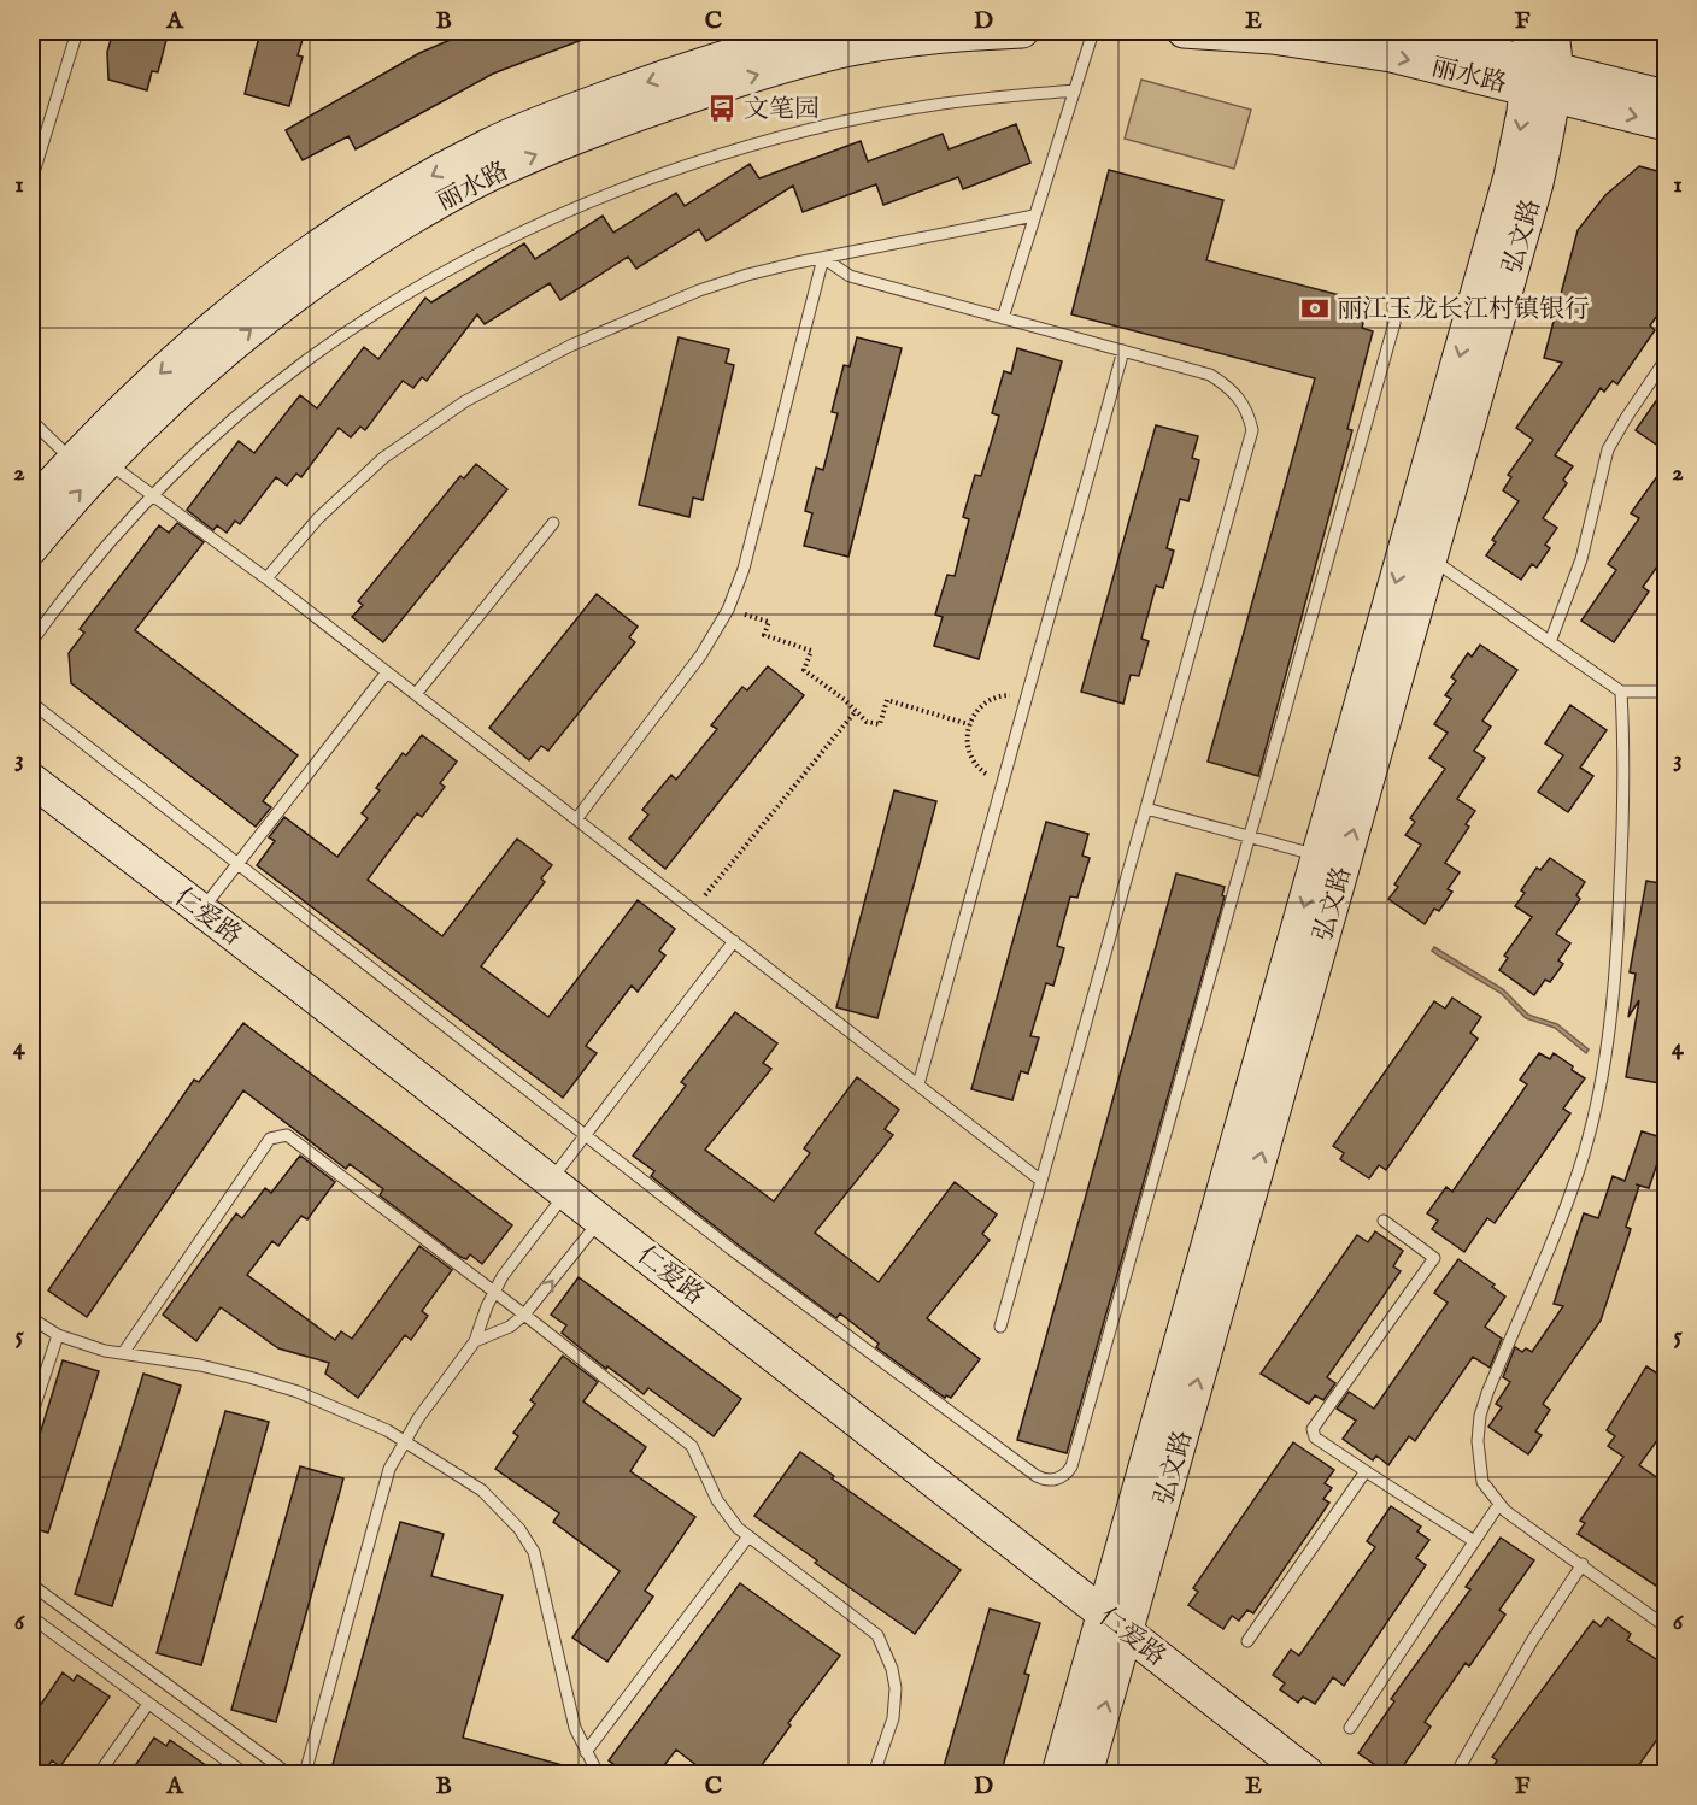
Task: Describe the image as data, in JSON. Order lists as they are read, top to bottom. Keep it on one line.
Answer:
{"streets":{"street":["丽水路","弘文路","仁爱路"]},"crossings":[["丽水路","弘文路"],["弘文路","仁爱路"]],"places":{"bus stop":["文笔园"],"bank":["丽江玉龙长江村镇银行"]},"grid":{"columns":["A","B","C","D","E","F"],"rows":["1","2","3","4","5","6"]}}
